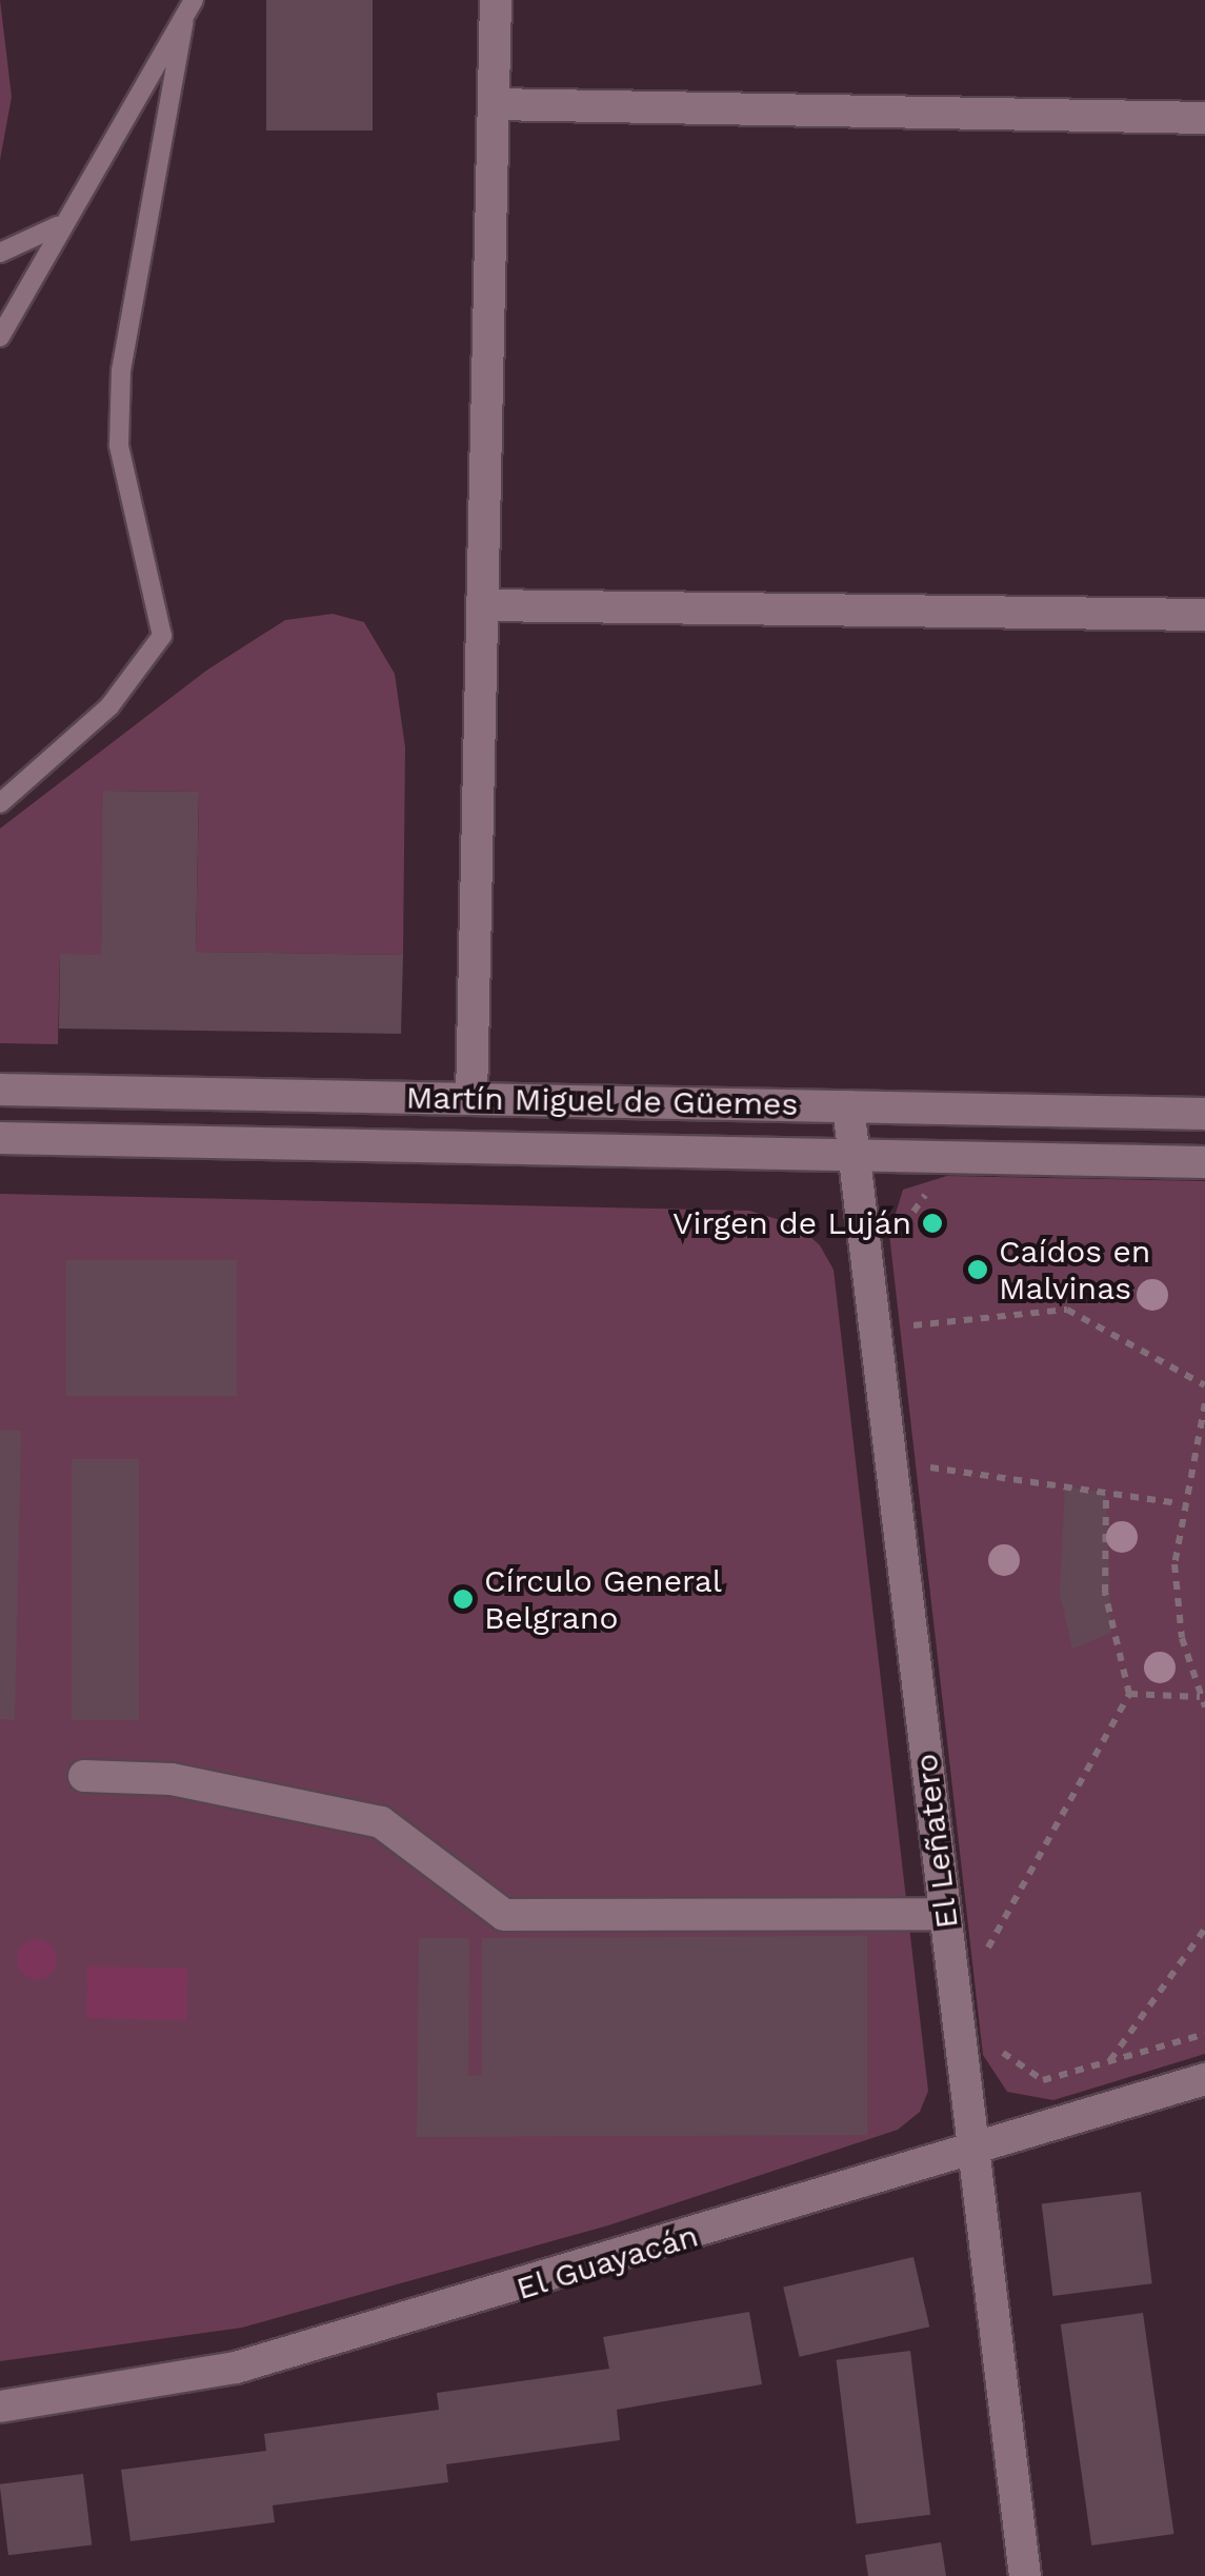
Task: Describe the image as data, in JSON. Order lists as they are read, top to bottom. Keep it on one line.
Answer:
{"streets":{"street":["Martín Miguel de Güemes","El Leñatero","El Guayacán"]},"crossings":[["Martín Miguel de Güemes","El Leñatero"],["El Leñatero","El Guayacán"]],"places":["Virgen de Luján","Caídos en Malvinas","Círculo General Belgrano"]}
